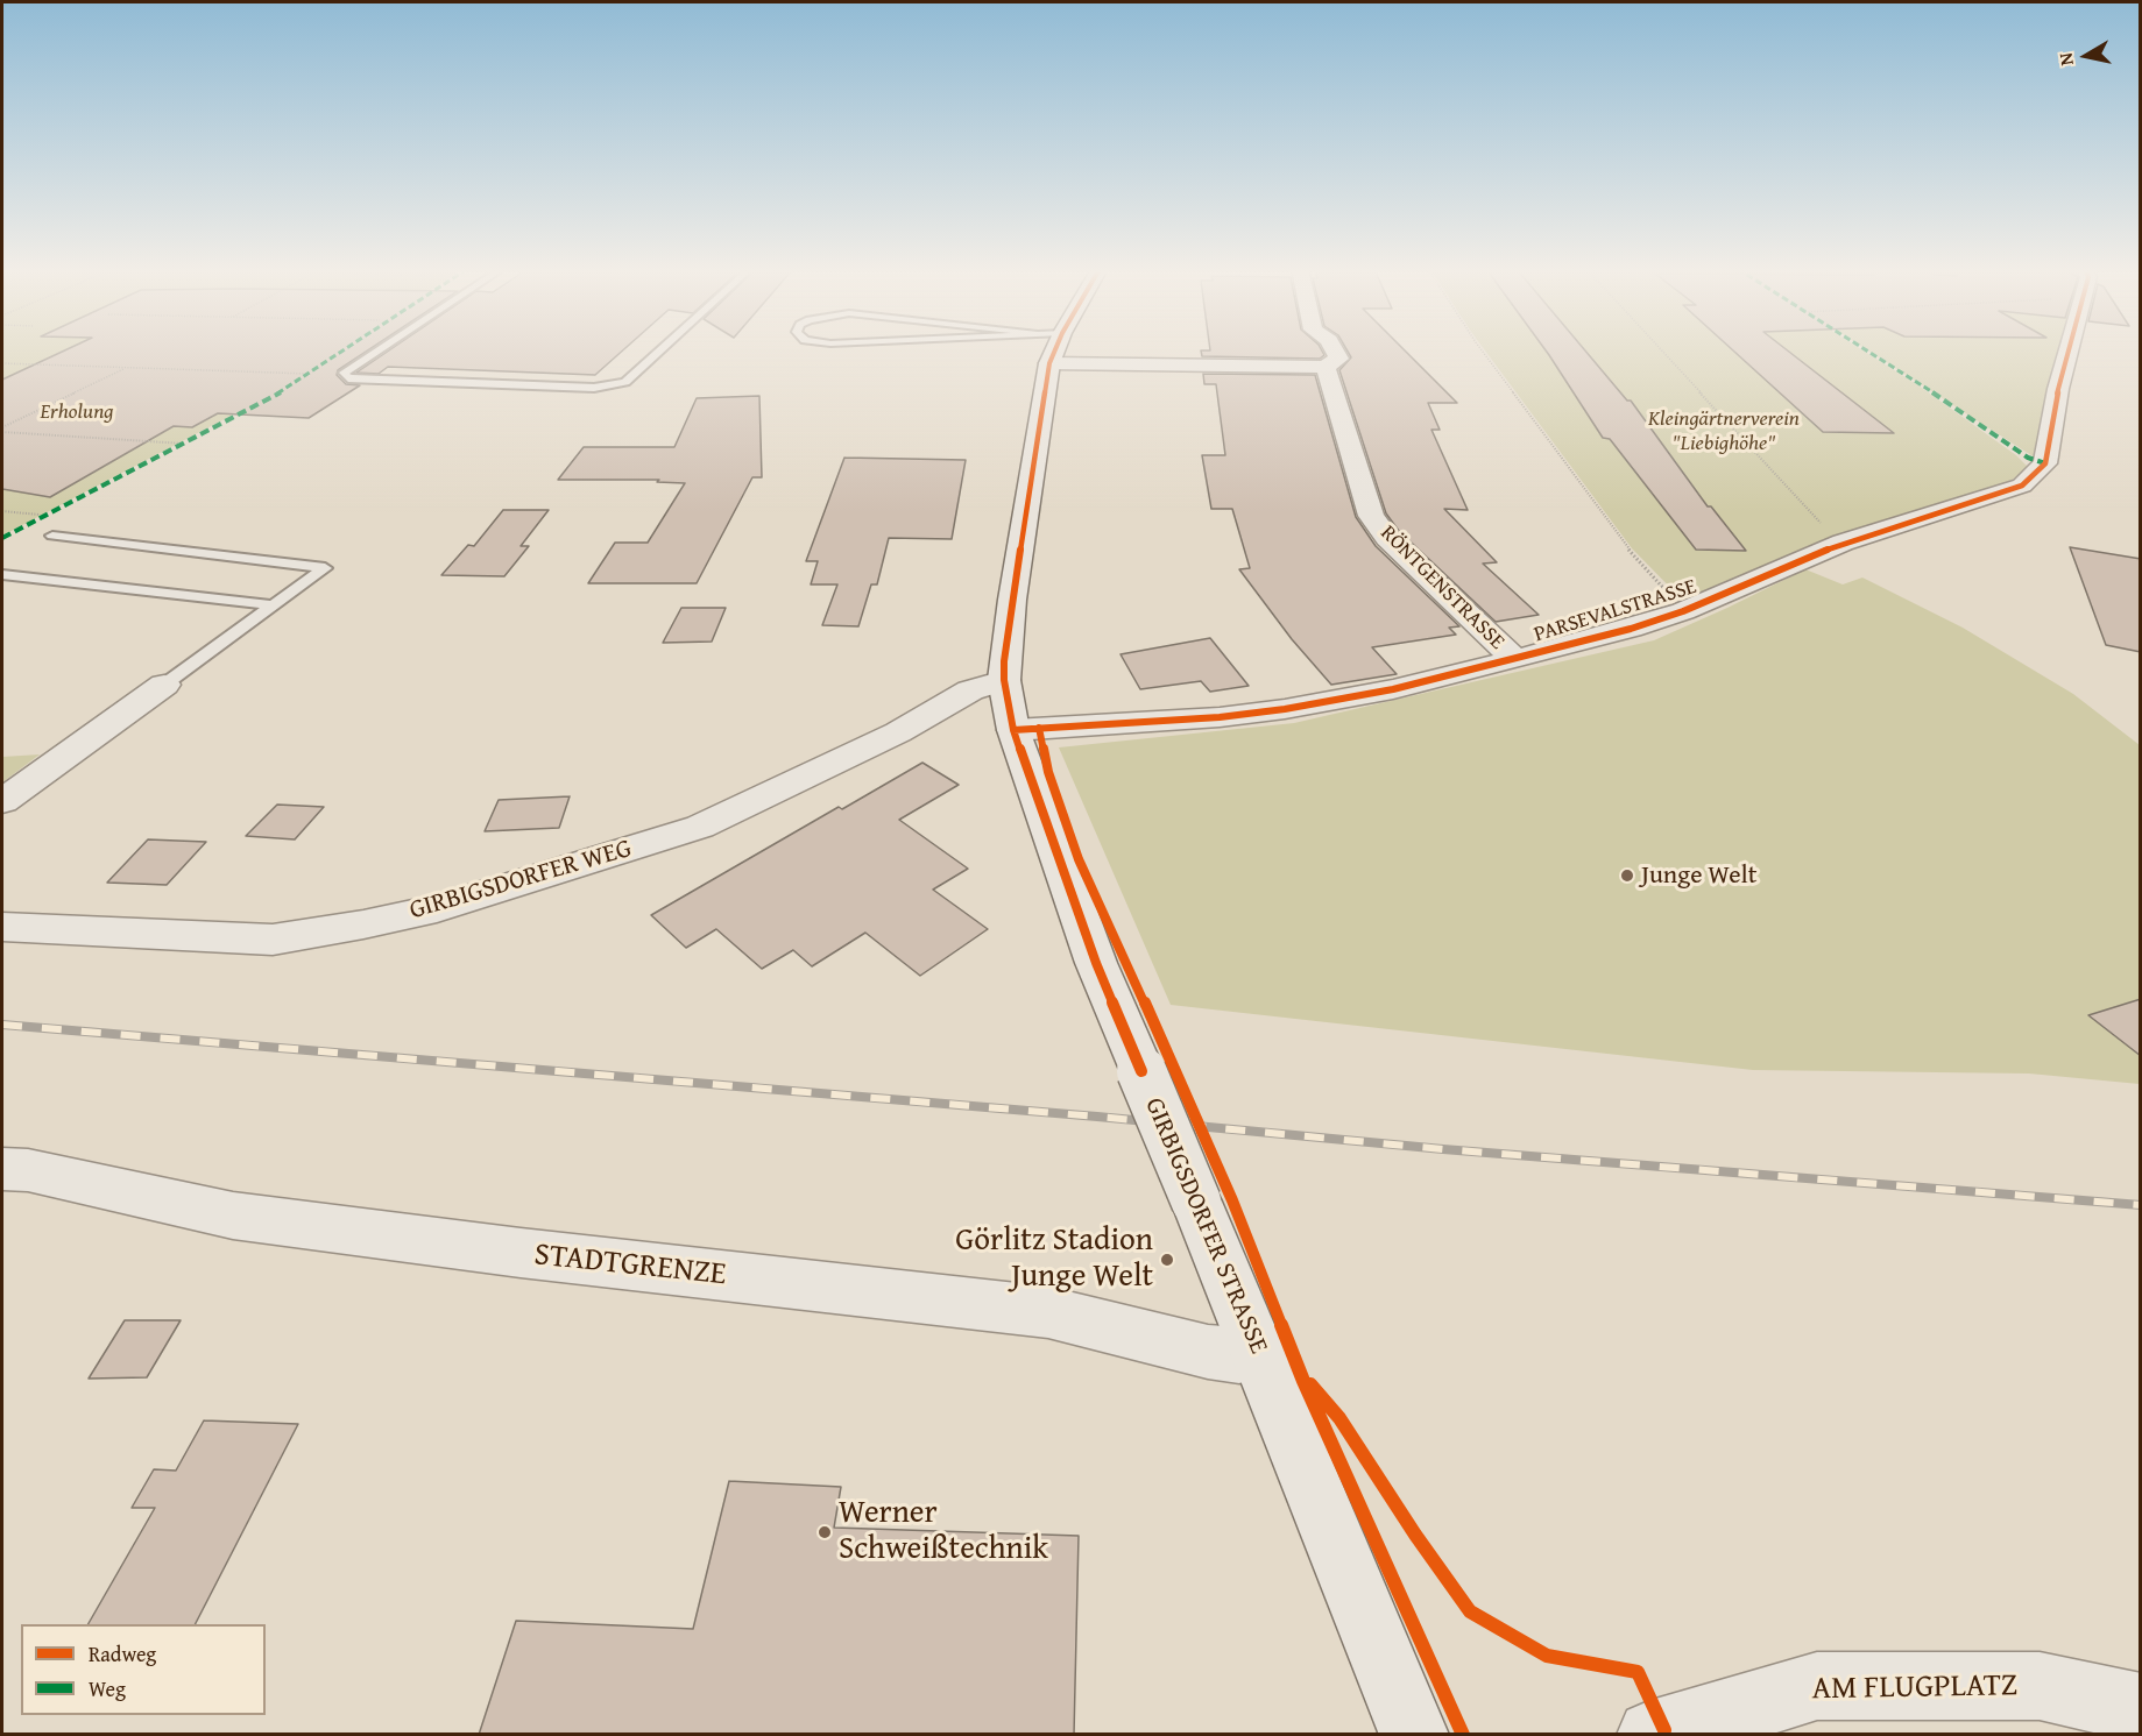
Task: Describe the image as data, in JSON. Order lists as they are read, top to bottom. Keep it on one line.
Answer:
{"streets":{"street":["RÖNTGENSTRASSE","PARSEVALSTRASSE","GIRBIGSDORFER WEG","GIRBIGSDORFER STRASSE","STADTGRENZE","AM FLUGPLATZ"]},"crossings":[["RÖNTGENSTRASSE","PARSEVALSTRASSE"],["PARSEVALSTRASSE","GIRBIGSDORFER STRASSE"],["GIRBIGSDORFER WEG","GIRBIGSDORFER STRASSE"],["GIRBIGSDORFER STRASSE","STADTGRENZE"]],"parks":["Erholung","Kleingärtnerverein \"Liebighöhe\""],"places":["Junge Welt","Görlitz Stadion Junge Welt","Werner Schweißtechnik"],"legend":["Radweg","Weg"],"north":"left"}
